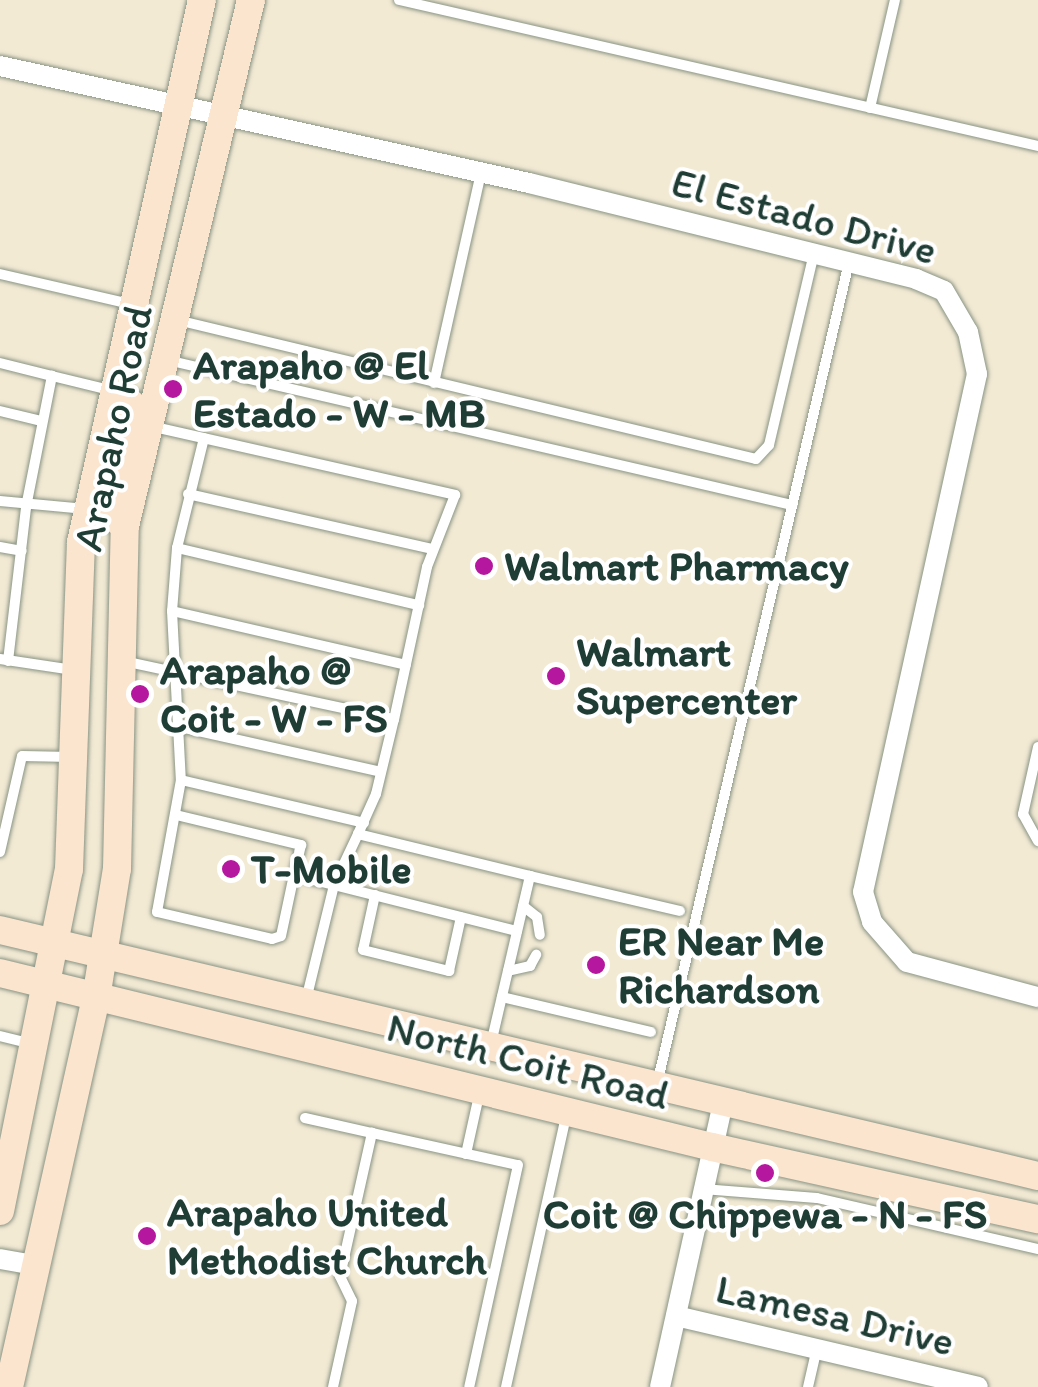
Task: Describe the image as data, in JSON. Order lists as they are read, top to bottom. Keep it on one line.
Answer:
{"streets":{"main road":["Arapaho Road","North Coit Road"],"street":["El Estado Drive","Lamesa Drive"]},"crossings":[["El Estado Drive","Arapaho Road"],["Arapaho Road","North Coit Road"]],"places":["Arapaho @ El Estado - W - MB","Walmart Pharmacy","Walmart Supercenter","Arapaho @ Coit - W - FS","T-Mobile","ER Near Me Richardson","Coit @ Chippewa - N - FS","Arapaho United Methodist Church"]}
